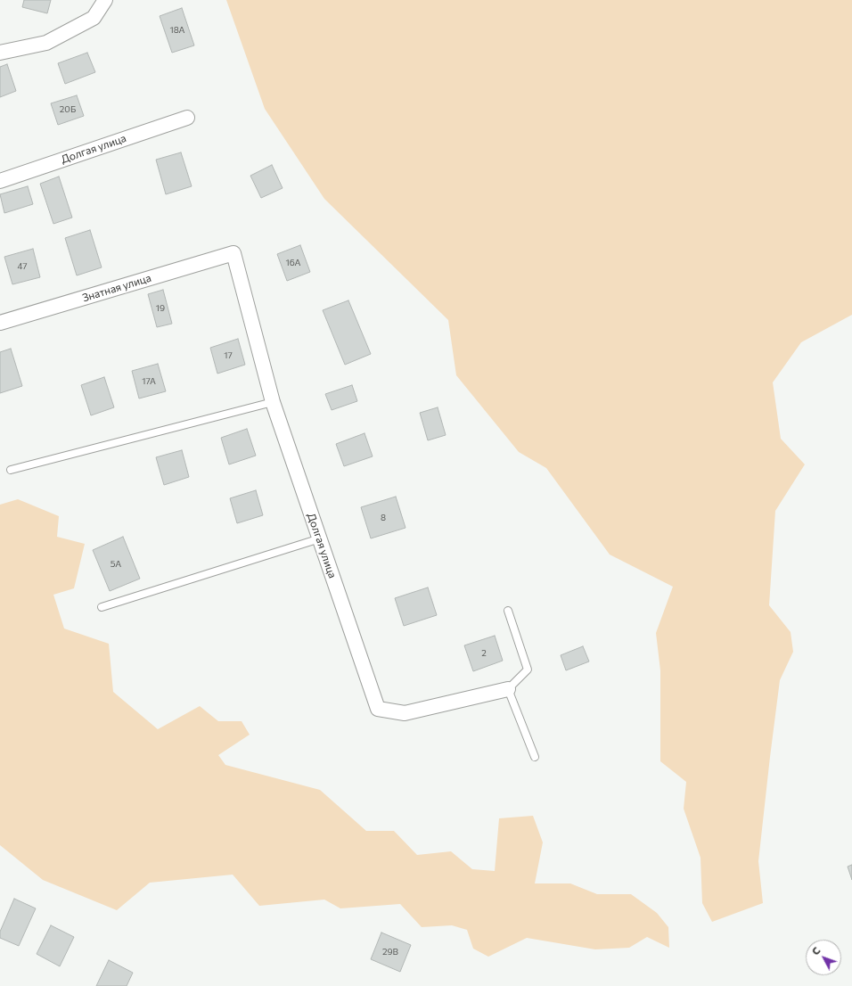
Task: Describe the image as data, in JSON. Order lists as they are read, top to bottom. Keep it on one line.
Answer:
{"streets":{"street":["Долгая улица","Знатная улица"]},"crossings":[["Долгая улица","Знатная улица"]],"house_numbers":["18А","20Б","16А","47","19","17","17А","8","5А","2","29В"],"north":"top left"}
